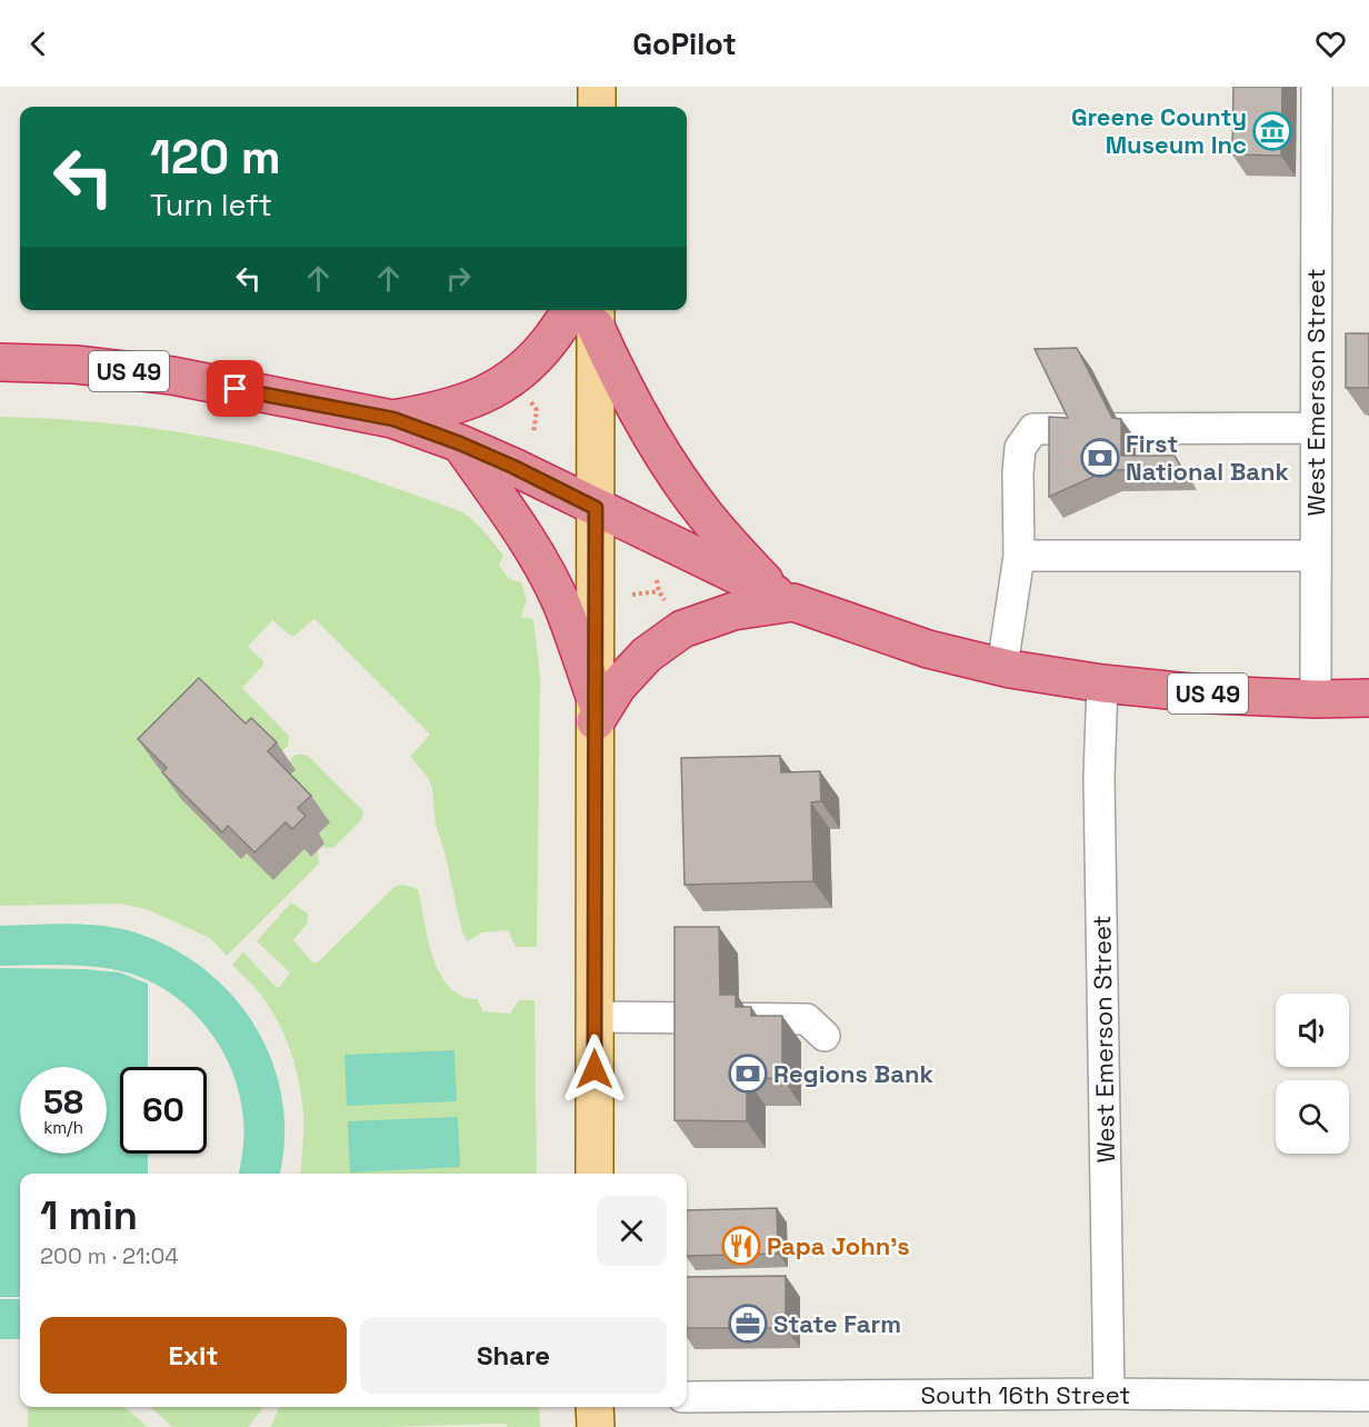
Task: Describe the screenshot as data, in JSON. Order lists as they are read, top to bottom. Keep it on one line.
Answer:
{"streets":{"highway":["US 49"],"street":["West Emerson Street","South 16th Street"]},"crossings":[["US 49","West Emerson Street"],["West Emerson Street","South 16th Street"]],"places":{"museum":["Greene County Museum Inc"],"bank":["First National Bank","Regions Bank"],"restaurant":["Papa John's"],"office":["State Farm"]},"page":{"header":"GoPilot","turn":["120 m","Turn left"],"speed":"58 km/h","limit":"60","heading":["1 min","200 m · 21:04"],"buttons":["Exit","Share"]}}
